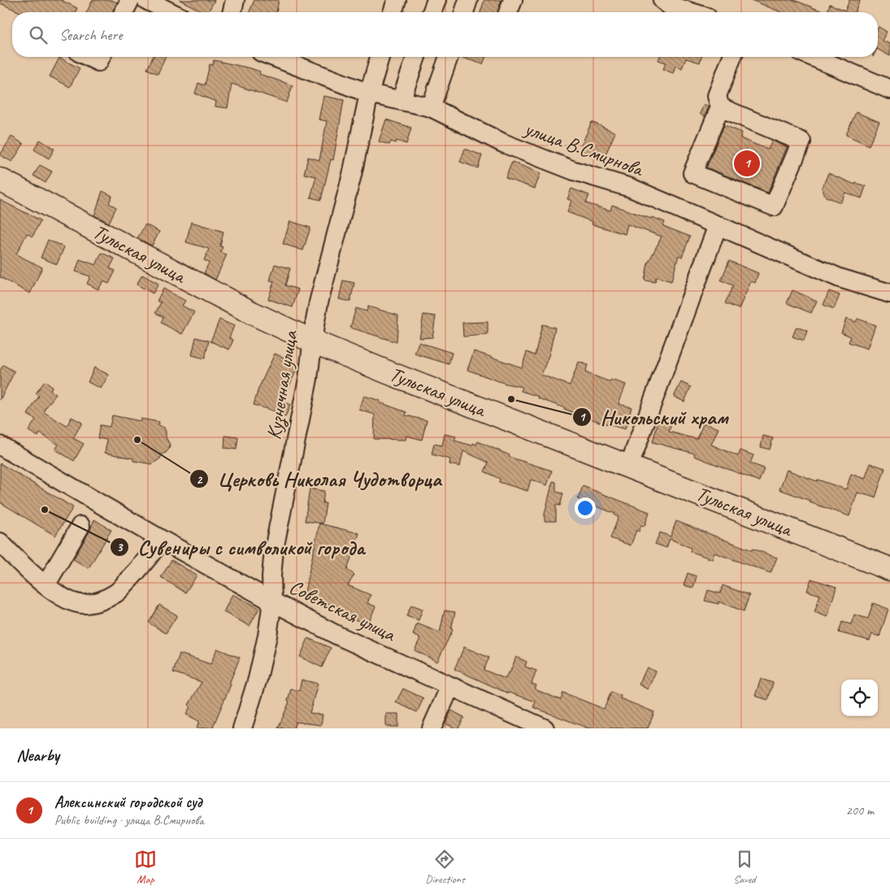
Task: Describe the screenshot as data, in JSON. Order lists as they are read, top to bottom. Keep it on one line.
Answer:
{"streets":{"main road":["Тульская улица"],"street":["улица В.Смирнова","Кузнечная улица","Советская улица"]},"crossings":[["улица В.Смирнова","Кузнечная улица"],["Тульская улица","Кузнечная улица"],["Кузнечная улица","Советская улица"]],"places":["Никольский храм","Церковь Николая Чудотворца","Сувениры с символикой города"],"page":{"search":"Search here","pins":"1","heading":"Nearby","list":[{"mark":"1","name":"Алексинский городской суд","note":"Public building · улица В.Смирнова","value":"200 m"}],"nav":["Map","Directions","Saved"]}}
